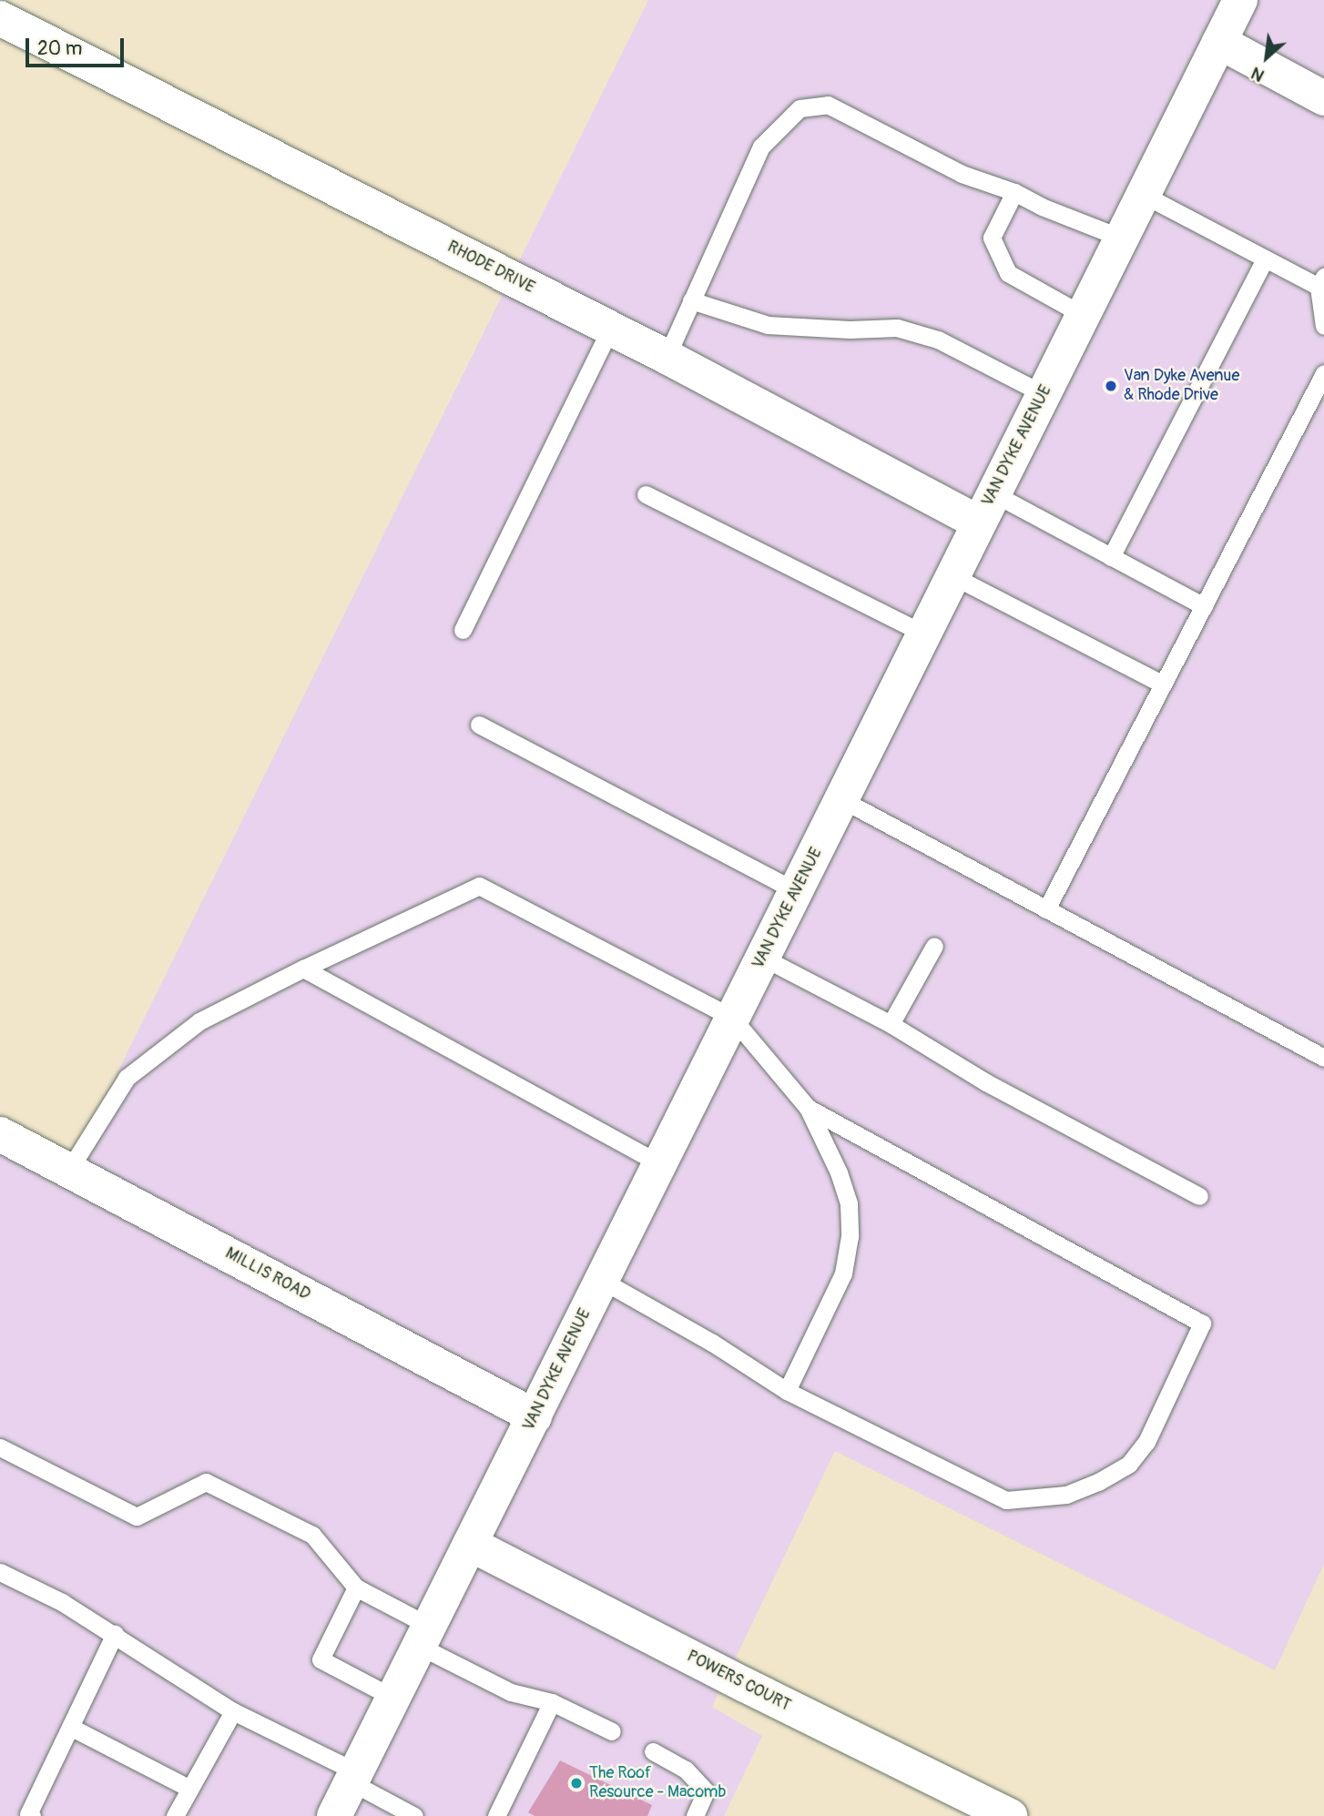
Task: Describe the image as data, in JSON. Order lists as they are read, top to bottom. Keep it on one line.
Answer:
{"streets":{"street":["RHODE DRIVE","VAN DYKE AVENUE","MILLIS ROAD","POWERS COURT"]},"crossings":[["RHODE DRIVE","VAN DYKE AVENUE"],["VAN DYKE AVENUE","MILLIS ROAD"],["VAN DYKE AVENUE","POWERS COURT"]],"places":["Van Dyke Avenue & Rhode Drive","The Roof Resource - Macomb"],"scale_bar":"20 m","north":"bottom left"}
